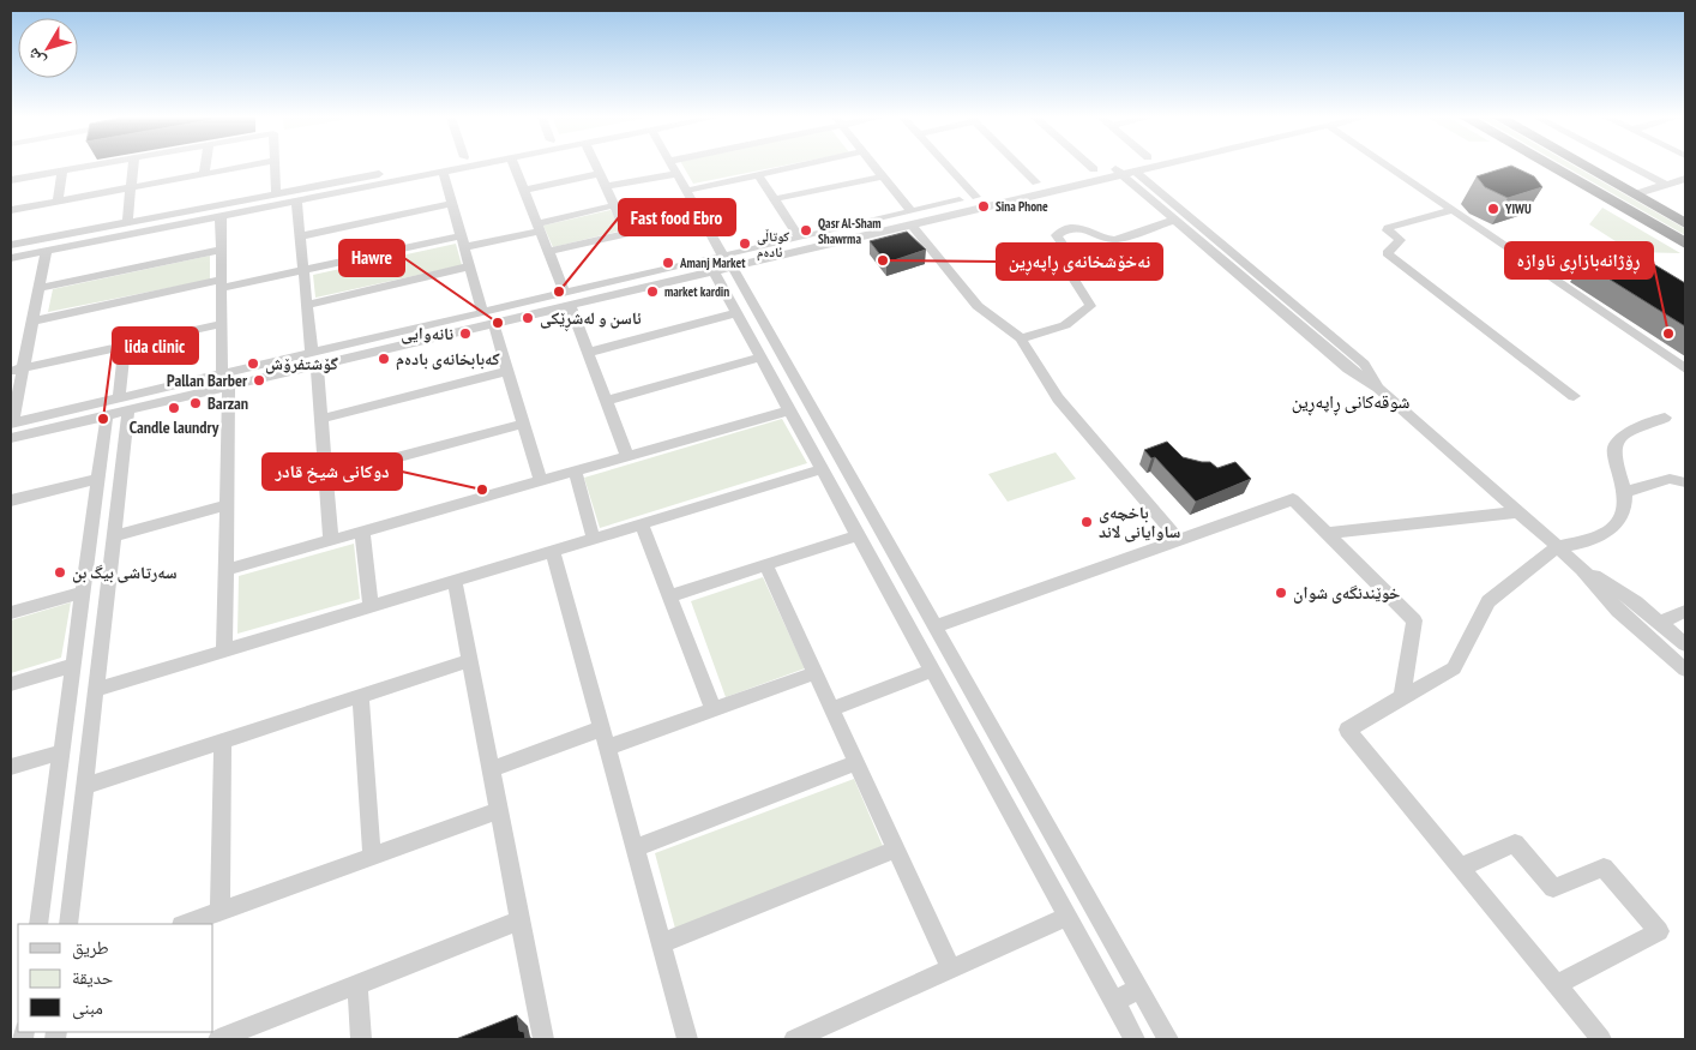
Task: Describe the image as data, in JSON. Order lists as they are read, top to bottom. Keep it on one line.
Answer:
{"districts":["شوقەکانی ڕاپەڕین"],"places":["Sina Phone","YIWU","Qasr Al-Sham Shawrma","کوتاڵی ئادەم","نەخۆشخانەی ڕاپەڕین","Amanj Market","Fast food Ebro","market kardin","ئاسن و لەشڕێکی","Hawre","نانەوایی","ڕۆژانەبازاڕی ناوازە","کەبابخانەی بادەم","گۆشتفرۆش","Pallan Barber","Barzan","Candle laundry","lida clinic","دوکانی شیخ قادر","باخچەی ساوایانی لاند","سەرتاشی بیگ بن","خوێندنگەی شوان"],"legend":["طريق","حديقة","مبنى"],"north":"bottom left"}
